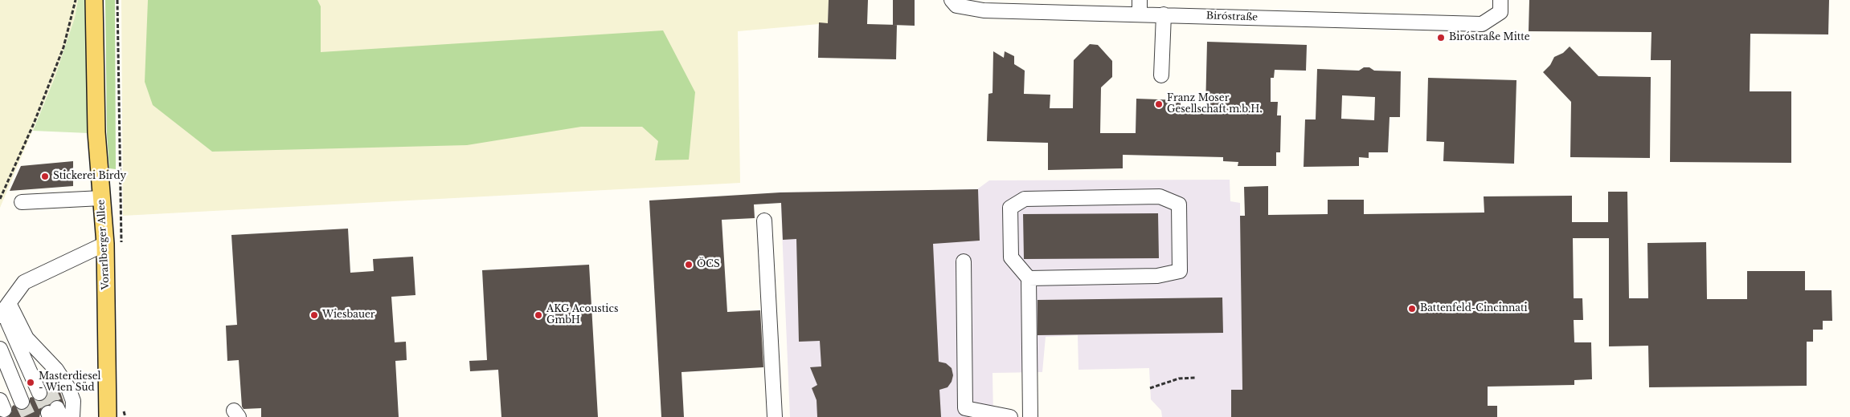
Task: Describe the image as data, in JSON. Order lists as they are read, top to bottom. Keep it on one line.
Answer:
{"streets":{"main road":["Vorarlberger Allee"],"street":["Biróstraße"]},"places":["Biróstraße Mitte","Franz Moser Gesellschaft m.b.H.","Stickerei Birdy","ÖCS","Battenfeld-Cincinnati","Wiesbauer","AKG Acoustics GmbH","Masterdiesel - Wien Süd"]}
